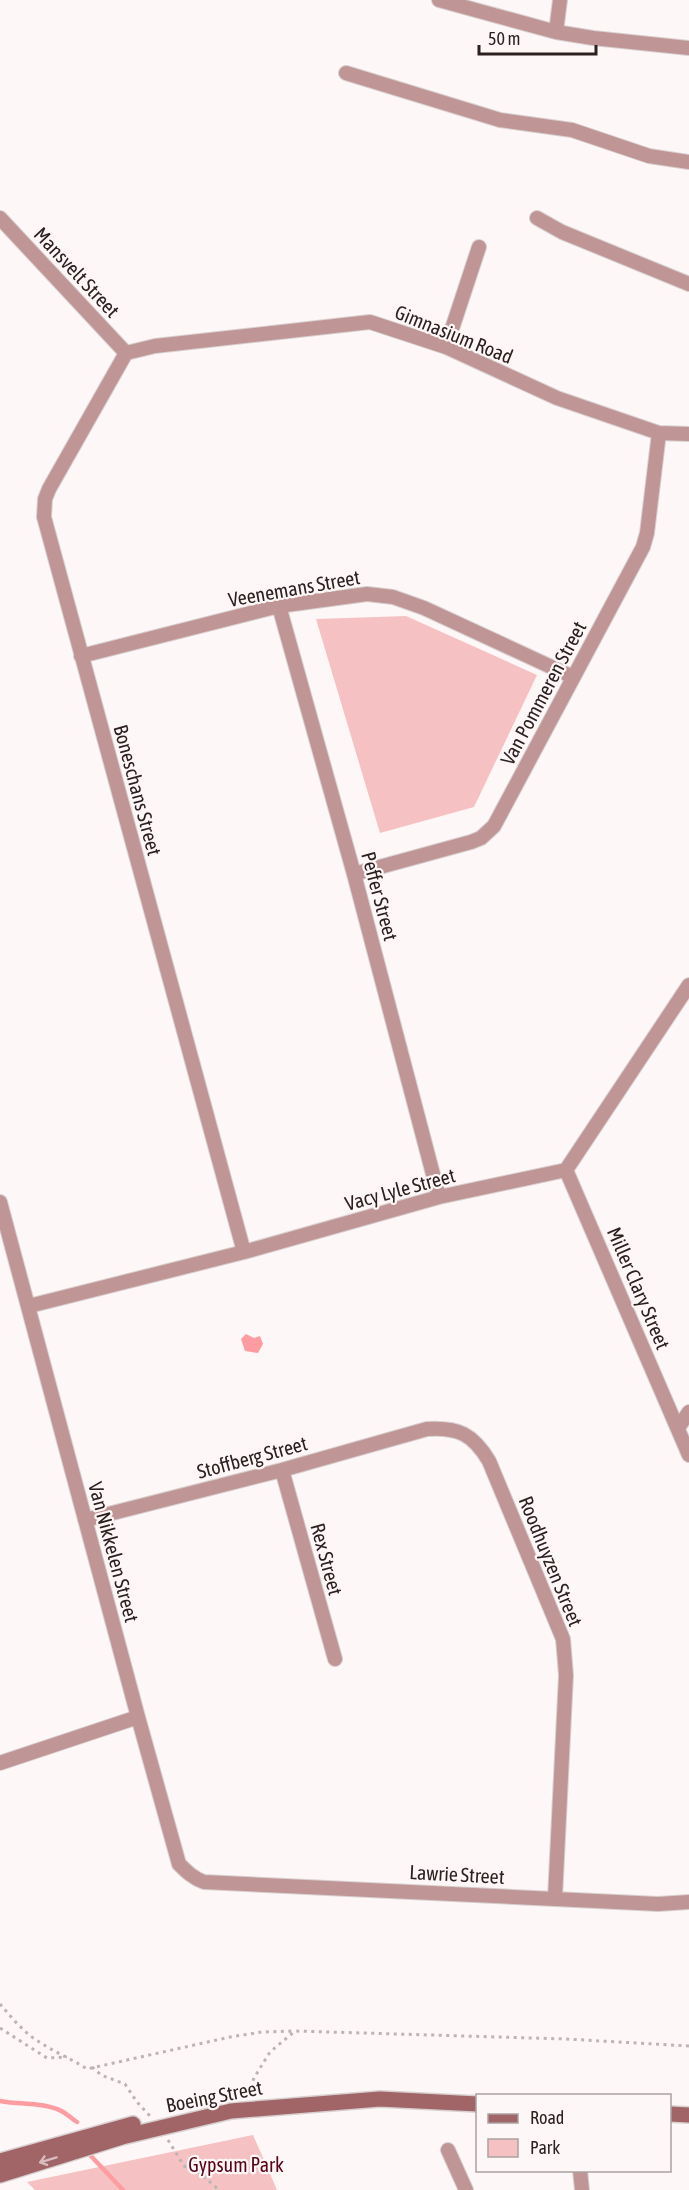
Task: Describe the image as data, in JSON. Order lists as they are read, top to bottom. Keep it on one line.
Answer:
{"streets":{"main road":["Boeing Street"],"street":["Mansvelt Street","Gimnasium Road","Veenemans Street","Van Pommeren Street","Boneschans Street","Peffer Street","Vacy Lyle Street","Miller Clary Street","Stoffberg Street","Van Nikkelen Street","Rex Street","Roodhuyzen Street","Lawrie Street"]},"crossings":[["Mansvelt Street","Gimnasium Road"],["Mansvelt Street","Boneschans Street"],["Gimnasium Road","Van Pommeren Street"],["Gimnasium Road","Boneschans Street"],["Veenemans Street","Van Pommeren Street"],["Veenemans Street","Boneschans Street"],["Veenemans Street","Peffer Street"],["Van Pommeren Street","Peffer Street"],["Boneschans Street","Vacy Lyle Street"],["Peffer Street","Vacy Lyle Street"],["Vacy Lyle Street","Miller Clary Street"],["Vacy Lyle Street","Van Nikkelen Street"],["Stoffberg Street","Van Nikkelen Street"],["Stoffberg Street","Rex Street"],["Stoffberg Street","Roodhuyzen Street"],["Van Nikkelen Street","Lawrie Street"],["Roodhuyzen Street","Lawrie Street"]],"parks":["Gypsum Park"],"legend":["Road","Park"],"scale_bar":"50 m"}
